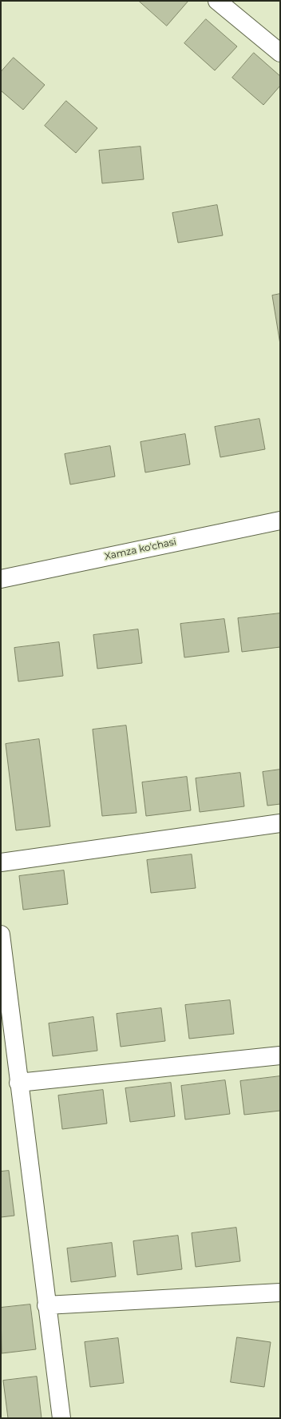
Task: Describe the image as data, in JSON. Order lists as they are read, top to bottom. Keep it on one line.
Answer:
{"streets":{"street":["Xamza ko'chasi"]}}
